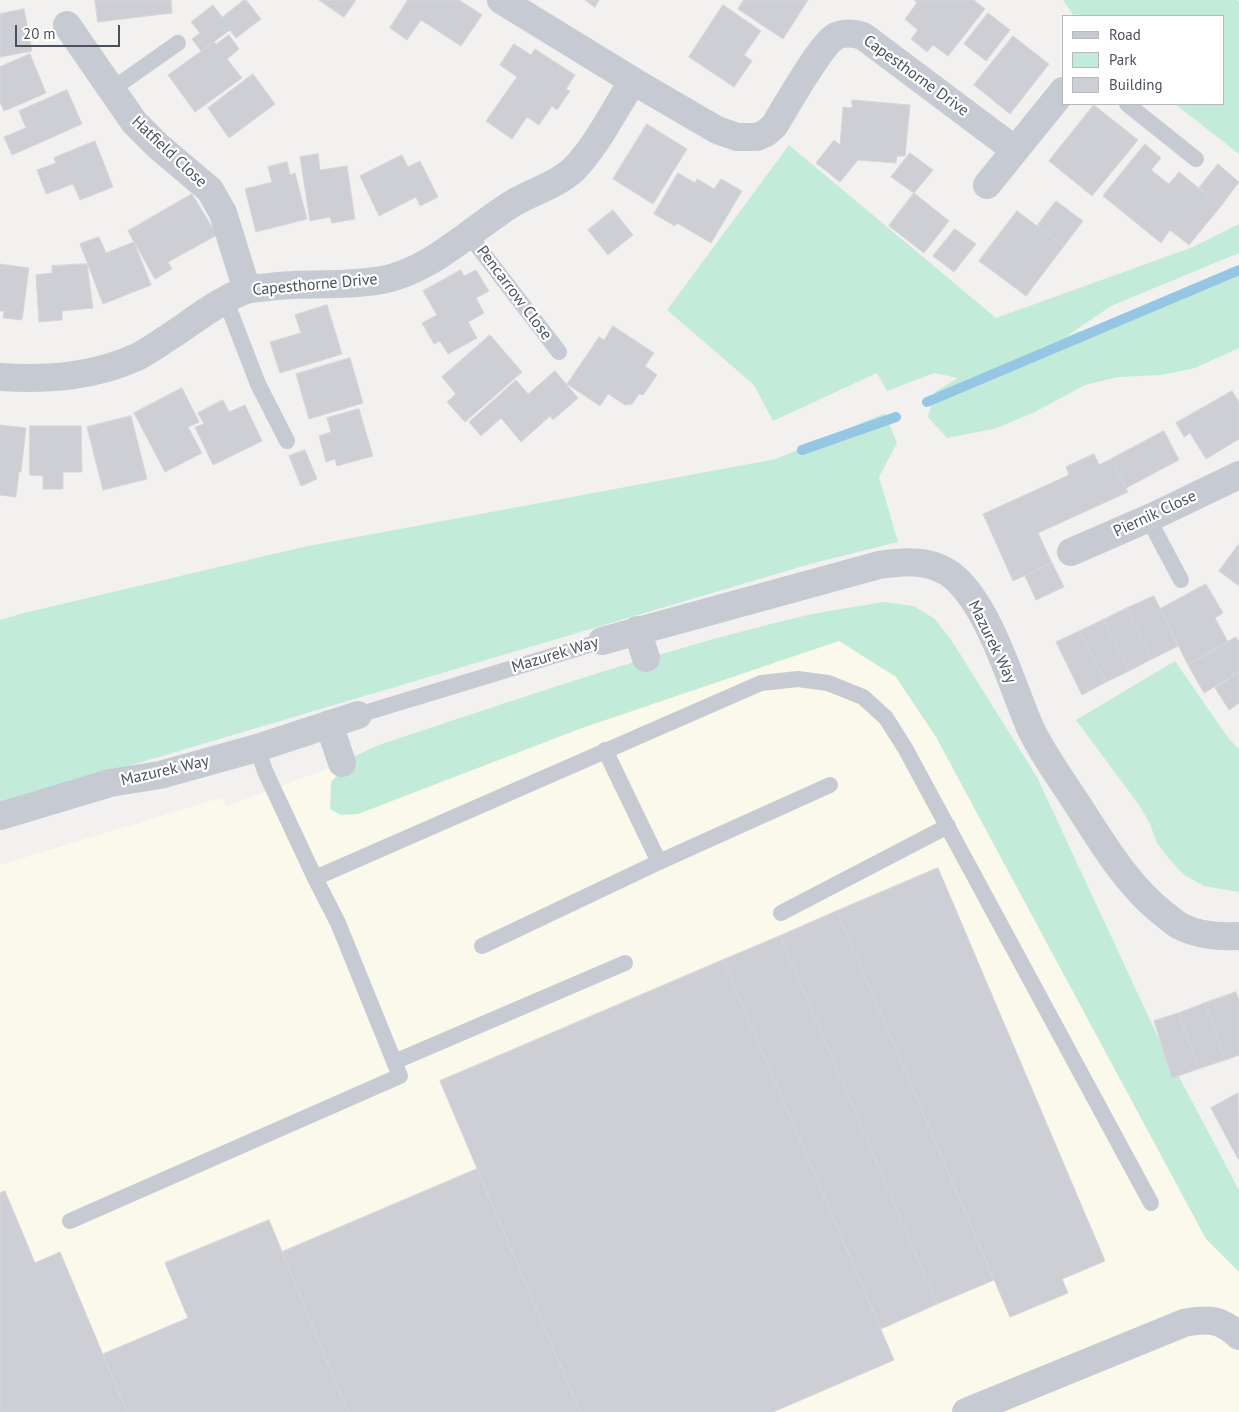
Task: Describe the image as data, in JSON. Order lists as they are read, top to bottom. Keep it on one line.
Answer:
{"streets":{"street":["Capesthorne Drive","Hatfield Close","Piernik Close","Mazurek Way"],"lane":["Pencarrow Close"]},"crossings":[["Capesthorne Drive","Hatfield Close"],["Capesthorne Drive","Pencarrow Close"]],"legend":["Road","Park","Building"],"scale_bar":"20 m"}
